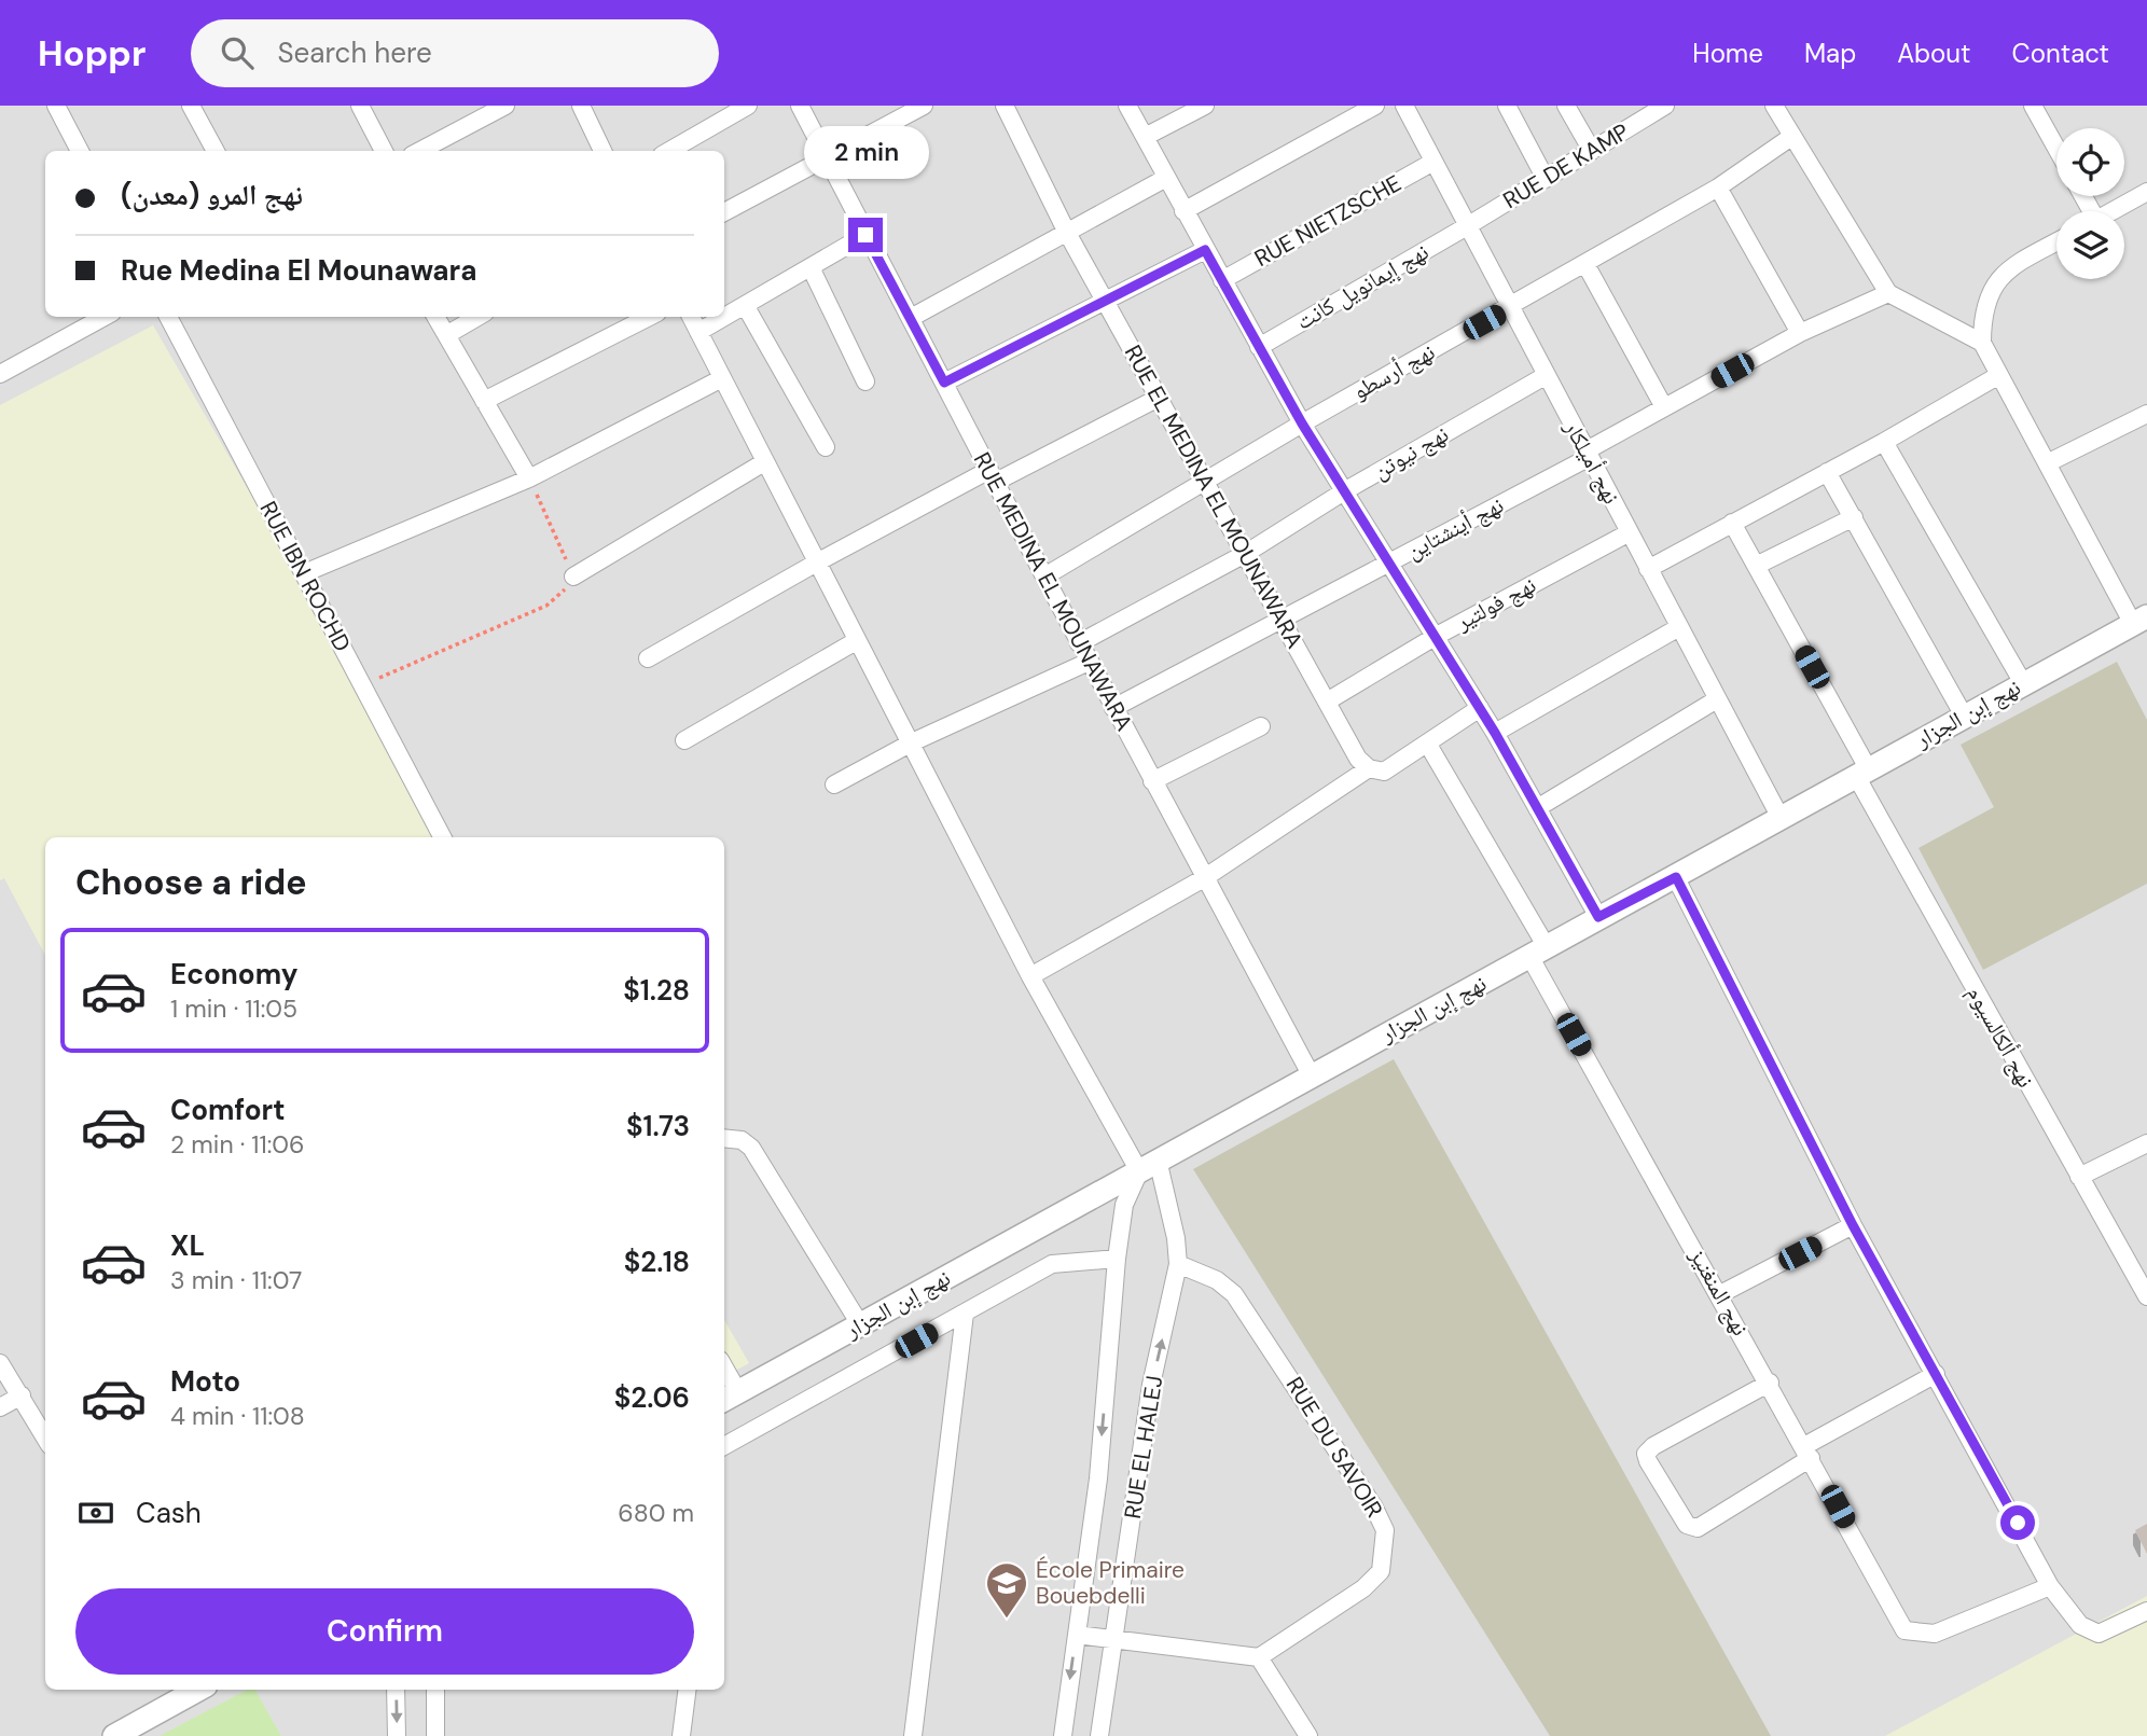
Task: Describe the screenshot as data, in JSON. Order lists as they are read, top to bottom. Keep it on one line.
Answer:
{"streets":{"street":["RUE DE KAMP","RUE NIETZSCHE","نهج إيمانويل كانت","نهج أرسطو","نهج نيوتن","نهج أميلكار","RUE EL MEDINA EL MOUNAWARA","نهج أينشتاين","RUE IBN ROCHD","RUE MEDINA EL MOUNAWARA","نهج فولتير","نهج إبن الجزار","نهج ألكالسيوم","نهج المنغنيز","RUE EL HALEJ","RUE DU SAVOIR"]},"crossings":[["RUE DE KAMP","نهج إيمانويل كانت"],["RUE DE KAMP","نهج أميلكار"],["RUE NIETZSCHE","نهج أميلكار"],["نهج إيمانويل كانت","نهج أميلكار"],["نهج أرسطو","نهج أميلكار"],["نهج أرسطو","RUE EL MEDINA EL MOUNAWARA"],["نهج أرسطو","RUE MEDINA EL MOUNAWARA"],["نهج نيوتن","نهج أميلكار"],["نهج نيوتن","RUE EL MEDINA EL MOUNAWARA"],["نهج نيوتن","RUE MEDINA EL MOUNAWARA"],["نهج أميلكار","نهج أينشتاين"],["نهج أميلكار","نهج فولتير"],["نهج أميلكار","نهج إبن الجزار"],["RUE EL MEDINA EL MOUNAWARA","نهج أينشتاين"],["RUE EL MEDINA EL MOUNAWARA","نهج فولتير"],["نهج أينشتاين","RUE MEDINA EL MOUNAWARA"],["RUE MEDINA EL MOUNAWARA","نهج إبن الجزار"],["نهج إبن الجزار","نهج ألكالسيوم"],["نهج إبن الجزار","نهج المنغنيز"],["نهج إبن الجزار","RUE EL HALEJ"],["RUE EL HALEJ","RUE DU SAVOIR"]],"places":{"school or university":["École Primaire Bouebdelli"]},"page":{"header":"Hoppr","search":"Search here","nav":["Home","Map","About","Contact"],"bubble":"2 min","banner":["نهج المرو (معدن)","Rue Medina El Mounawara"],"heading":"Choose a ride","list":[{"name":"Economy","note":"1 min · 11:05","value":"$1.28"},{"name":"Comfort","note":"2 min · 11:06","value":"$1.73"},{"name":"XL","note":"3 min · 11:07","value":"$2.18"},{"name":"Moto","note":"4 min · 11:08","value":"$2.06"}],"pay":["Cash","680 m"],"buttons":"Confirm"}}
